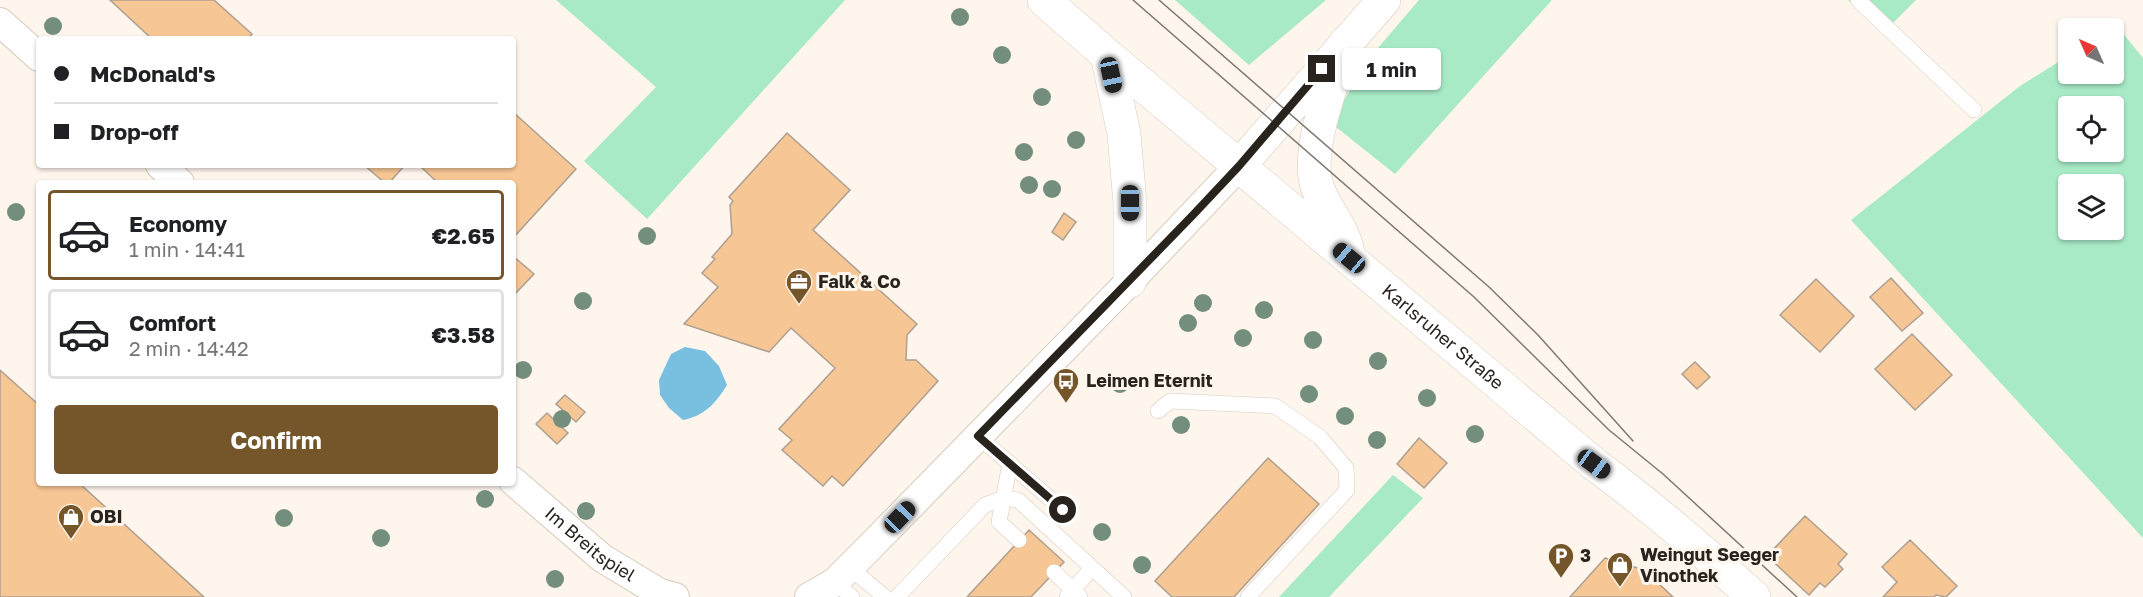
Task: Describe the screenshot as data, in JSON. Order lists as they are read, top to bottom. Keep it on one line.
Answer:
{"streets":{"main road":["Karlsruher Straße"],"street":["Im Breitspiel"]},"places":{"office":["Falk & Co"],"bus stop":["Leimen Eternit"],"shop":["OBI","Weingut Seeger Vinothek"],"parking":["3"]},"north":"top left","page":{"banner":["McDonald's","Drop-off"],"bubble":"1 min","list":[{"name":"Economy","note":"1 min · 14:41","value":"€2.65"},{"name":"Comfort","note":"2 min · 14:42","value":"€3.58"}],"buttons":"Confirm"}}
